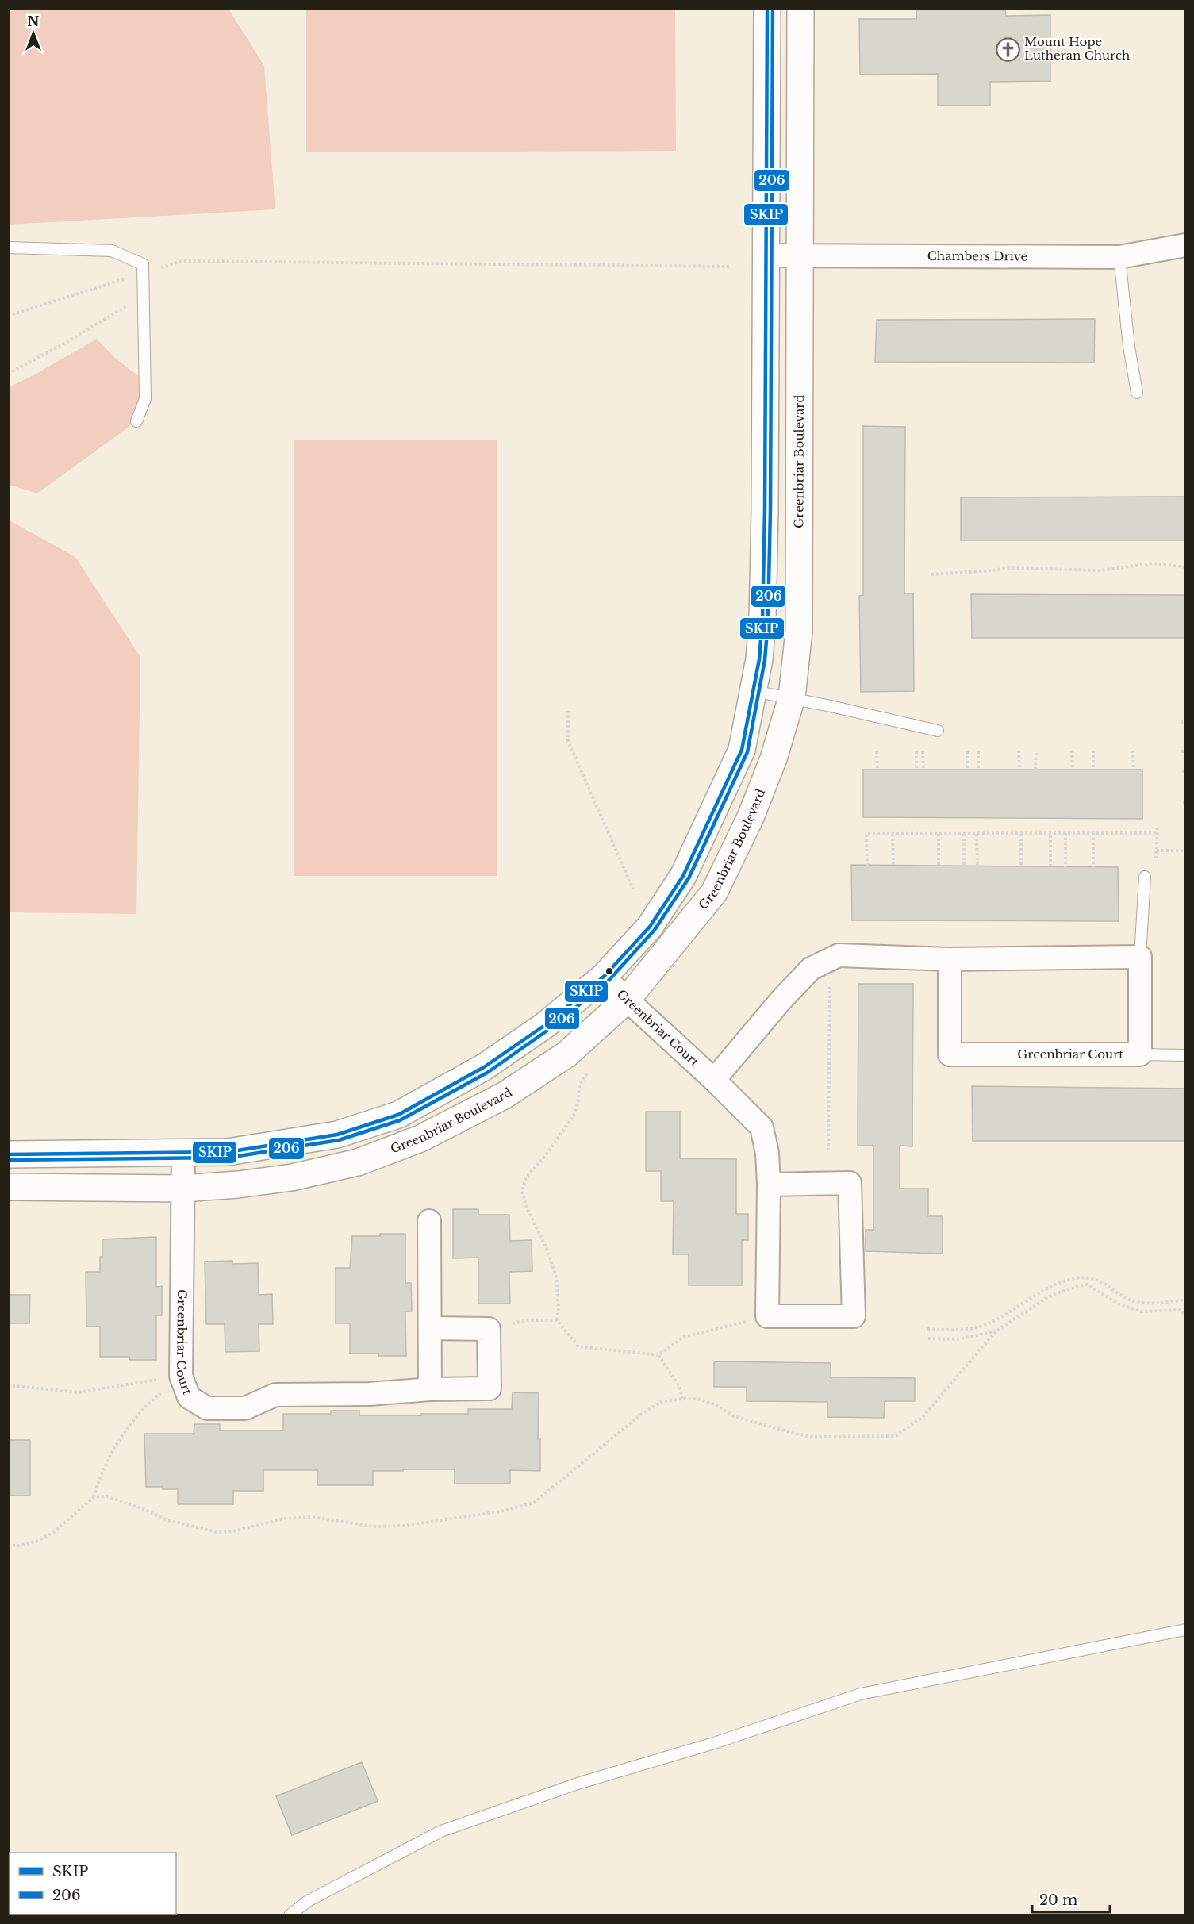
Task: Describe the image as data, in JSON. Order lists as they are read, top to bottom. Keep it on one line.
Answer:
{"streets":{"street":["Chambers Drive","Greenbriar Boulevard","Greenbriar Court"]},"crossings":[["Chambers Drive","Greenbriar Boulevard"],["Greenbriar Boulevard","Greenbriar Court"]],"places":{"church":["Mount Hope Lutheran Church"]},"lines":["transit line SKIP","transit line 206"],"legend":["SKIP","206"],"scale_bar":"20 m","north":"top"}
